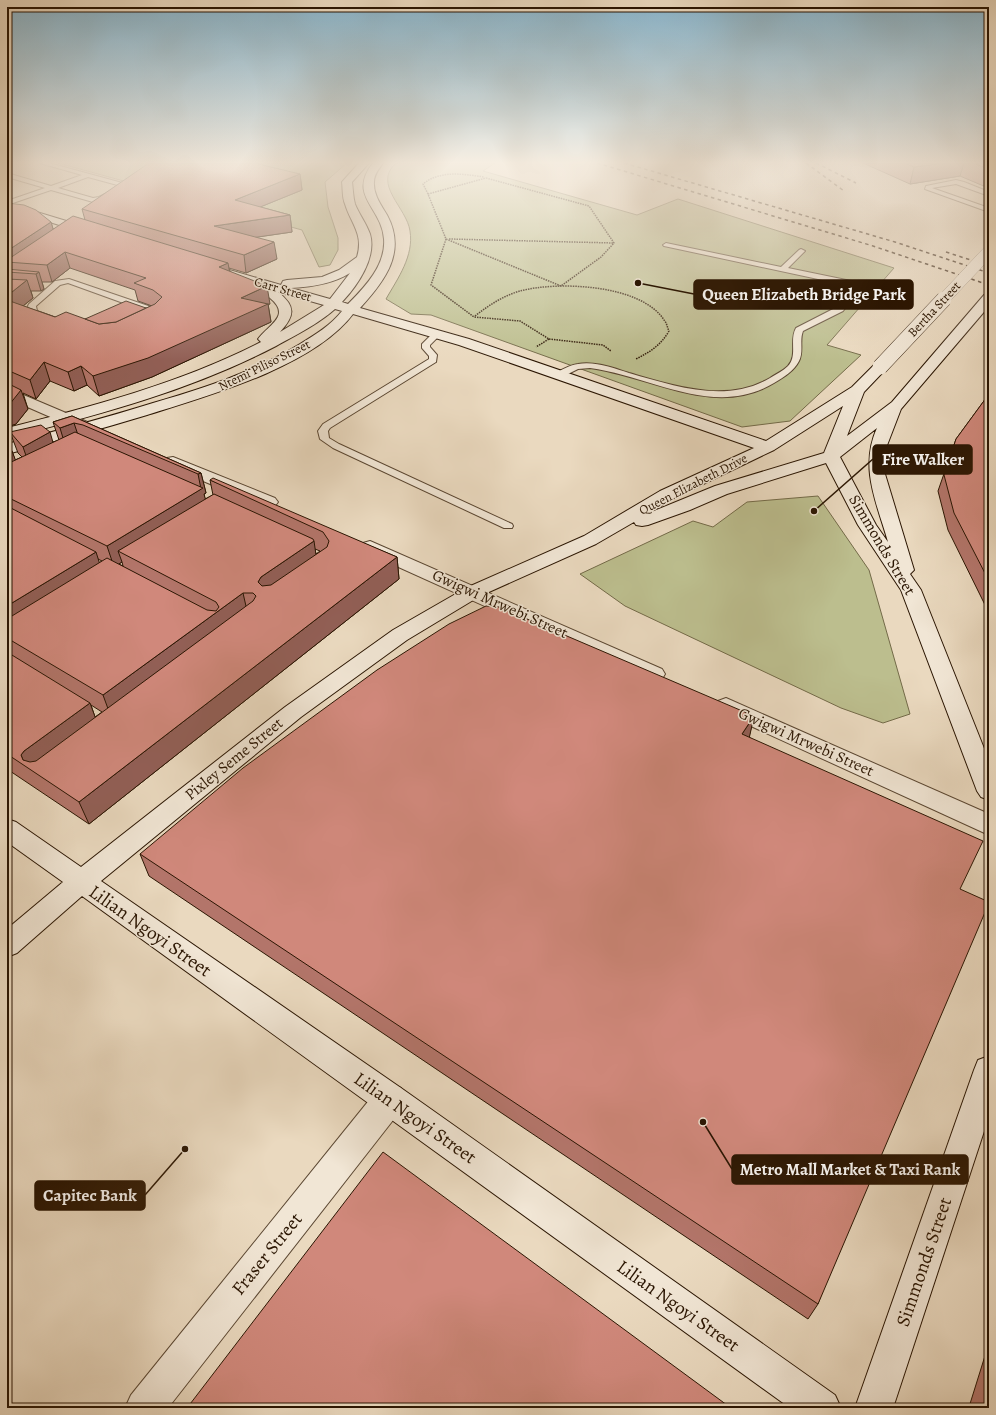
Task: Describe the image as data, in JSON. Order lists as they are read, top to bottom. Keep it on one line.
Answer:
{"streets":{"street":["Carr Street","Bertha Street","Ntemi Piliso Street","Queen Elizabeth Drive","Simmonds Street","Gwigwi Mrwebi Street","Pixley Seme Street","Lilian Ngoyi Street","Fraser Street"]},"crossings":[["Carr Street","Ntemi Piliso Street"],["Carr Street","Queen Elizabeth Drive"],["Bertha Street","Queen Elizabeth Drive"],["Queen Elizabeth Drive","Gwigwi Mrwebi Street"],["Queen Elizabeth Drive","Pixley Seme Street"],["Gwigwi Mrwebi Street","Pixley Seme Street"],["Pixley Seme Street","Lilian Ngoyi Street"],["Lilian Ngoyi Street","Fraser Street"]],"places":["Queen Elizabeth Bridge Park","Fire Walker","Metro Mall Market & Taxi Rank","Capitec Bank"]}
